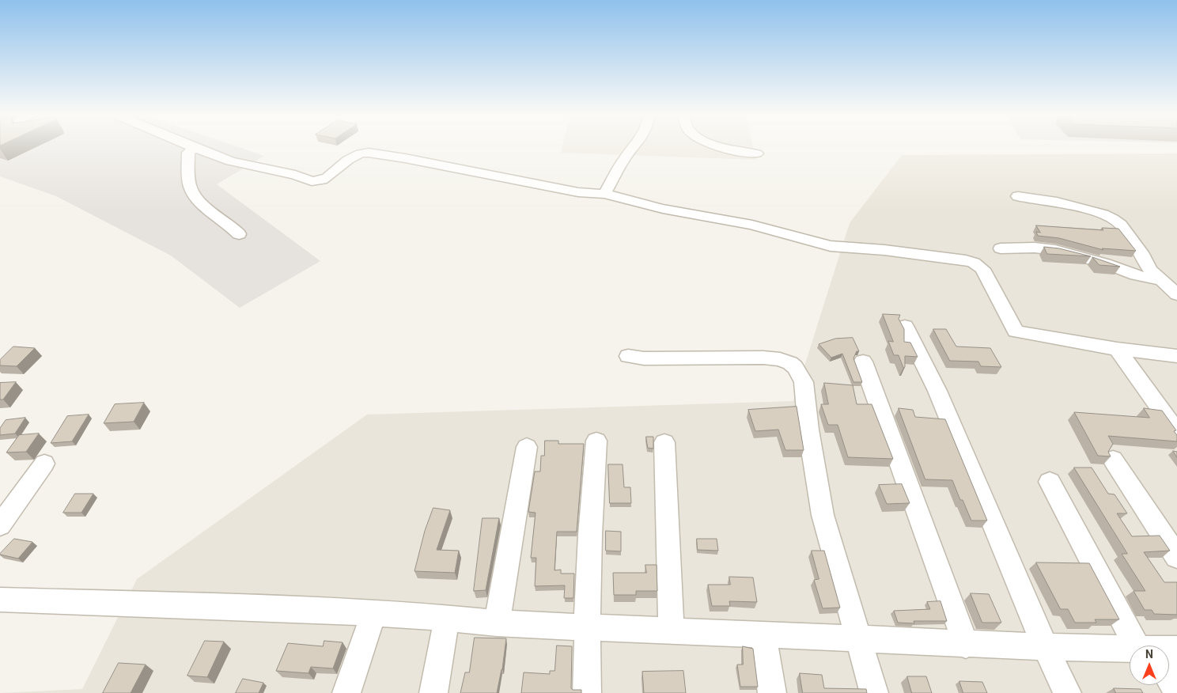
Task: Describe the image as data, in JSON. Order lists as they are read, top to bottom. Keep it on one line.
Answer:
{"north":"top"}
